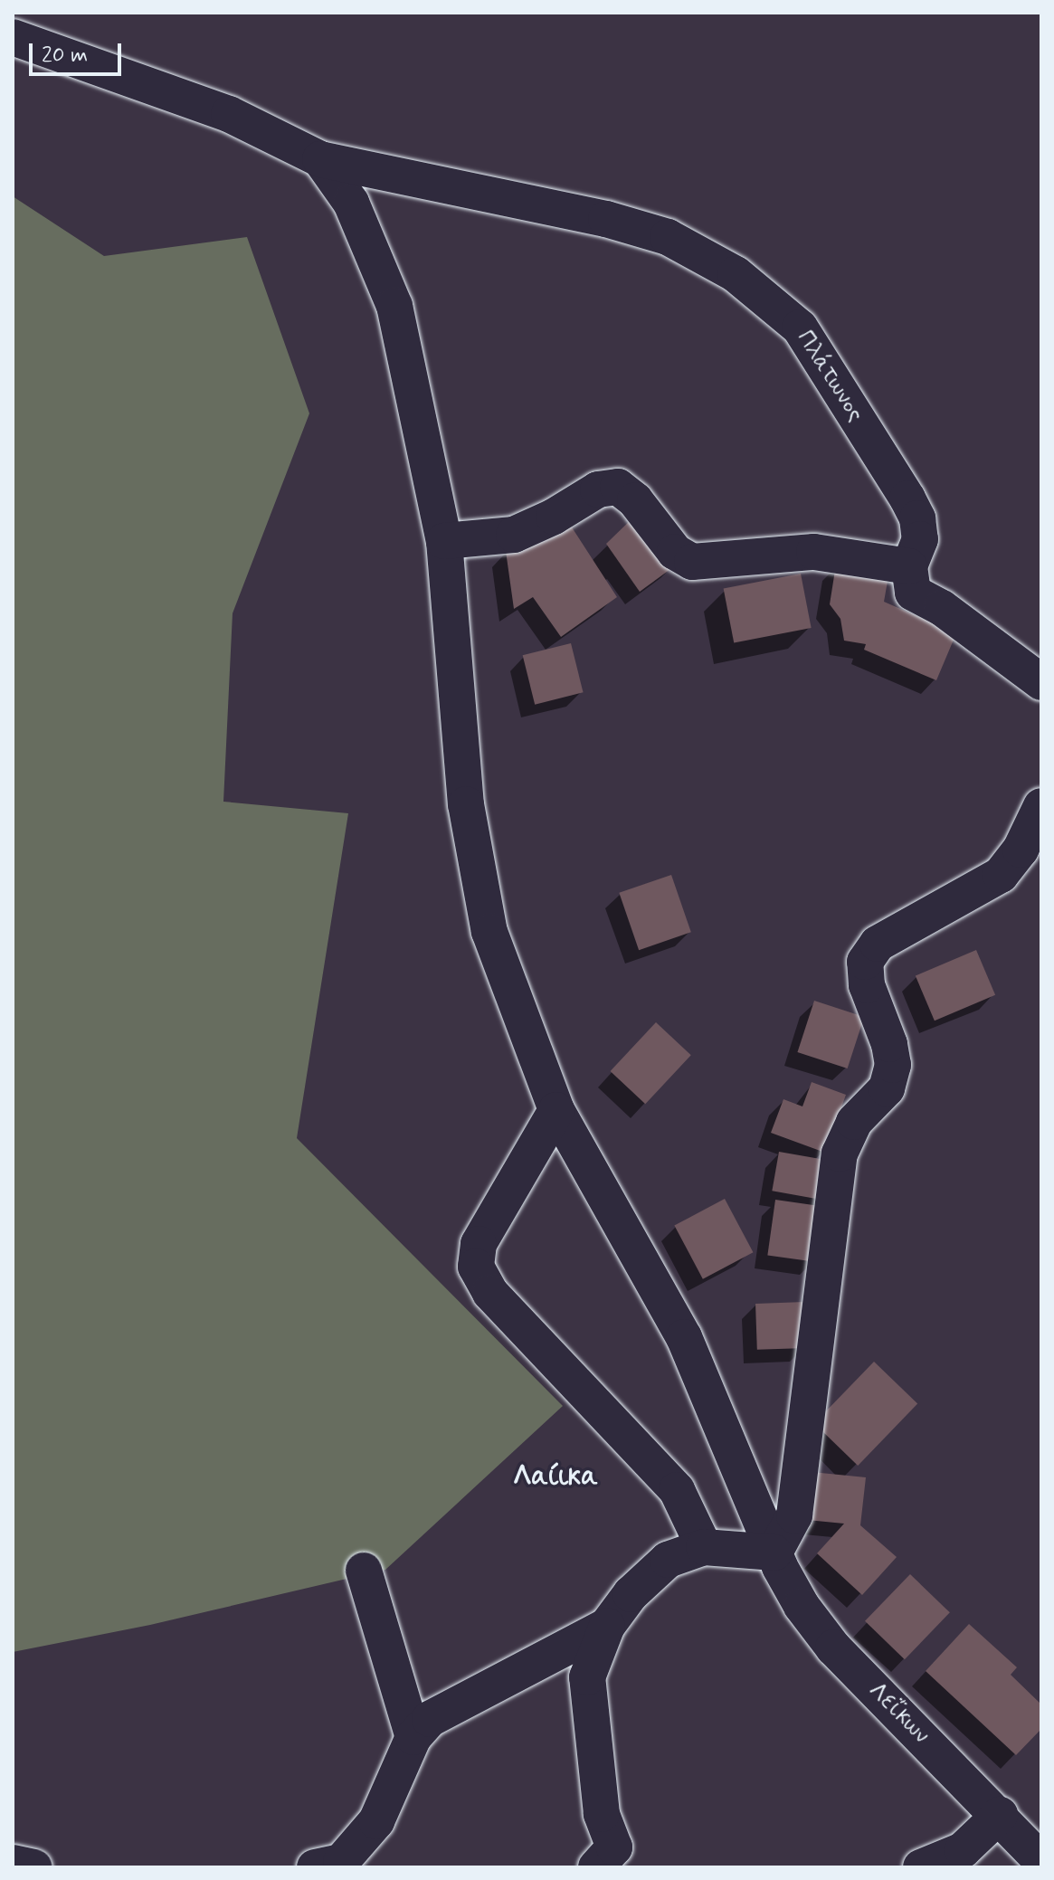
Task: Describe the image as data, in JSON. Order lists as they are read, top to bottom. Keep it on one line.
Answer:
{"streets":{"street":["Πλάτωνος","Λεΐκων"]},"crossings":[["Πλάτωνος","Λεΐκων"]],"districts":["Λαίικα"],"scale_bar":"20 m"}
